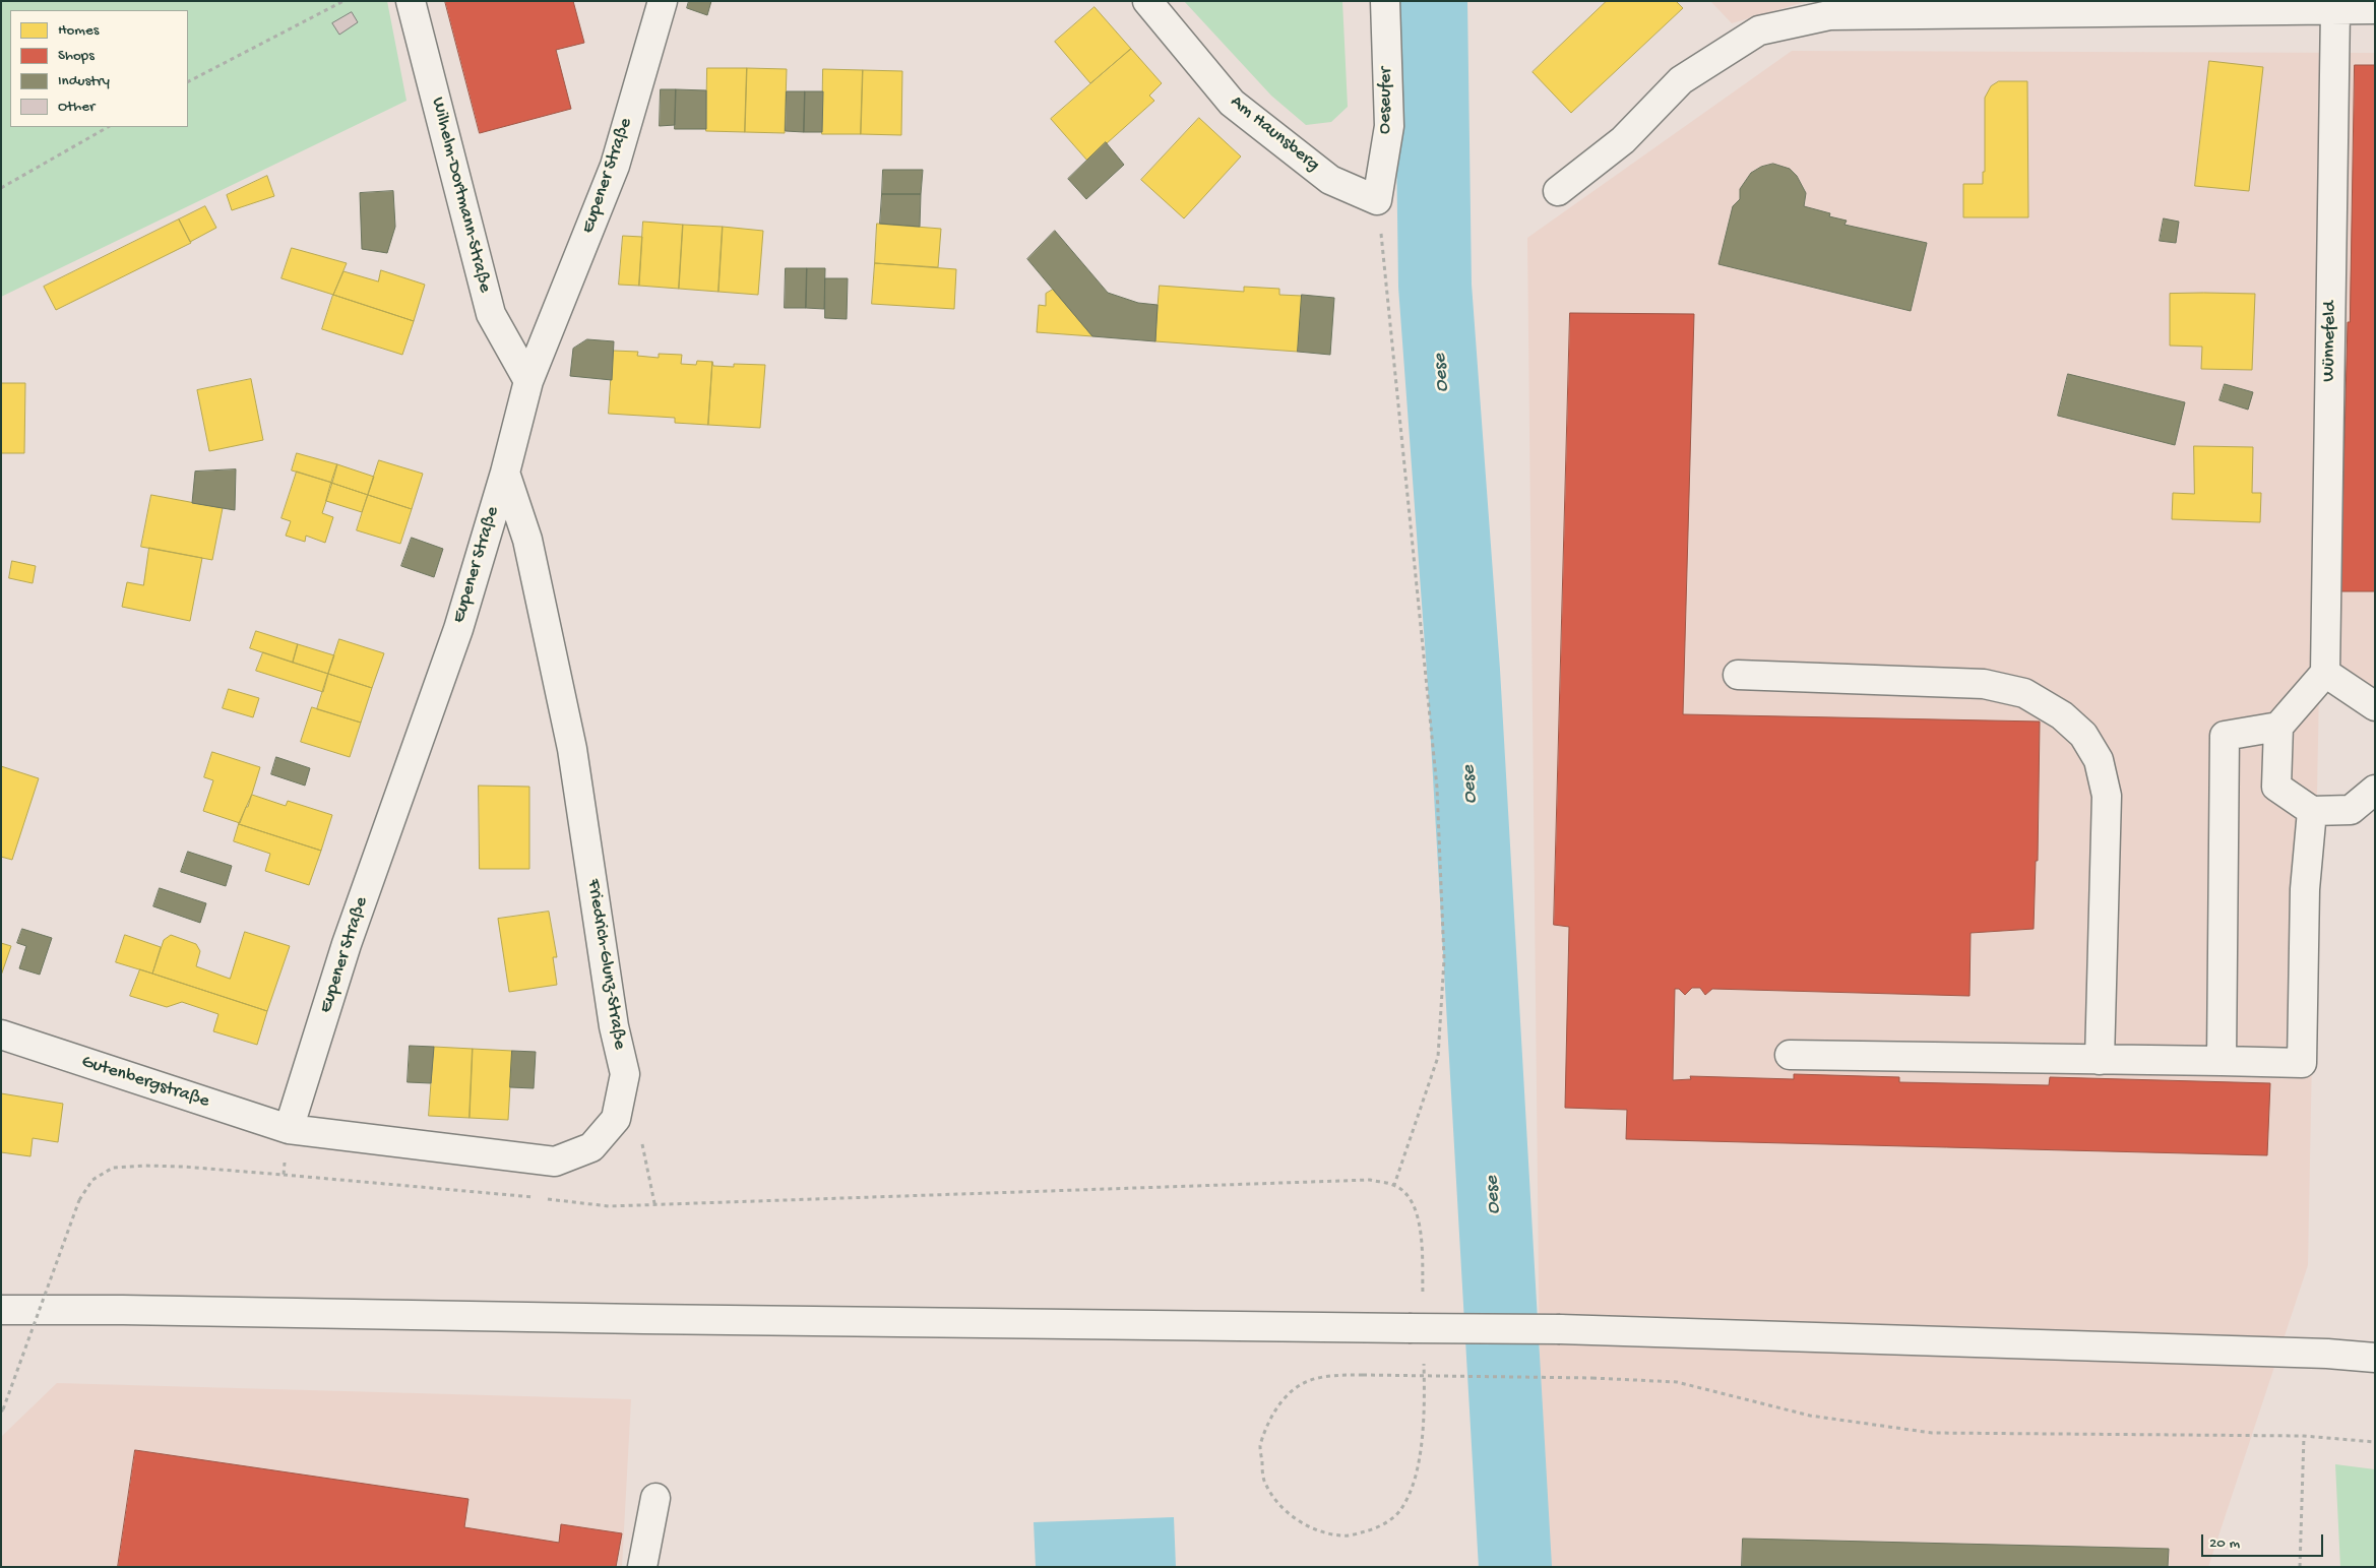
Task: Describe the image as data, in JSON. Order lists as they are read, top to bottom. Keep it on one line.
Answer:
{"streets":{"street":["Oeseufer","Am Haunsberg","Eupener Straße","Wilhelm-Dortmann-Straße","Wünnefeld","Friedrich-Glunz-Straße","Gutenbergstraße"]},"crossings":[["Oeseufer","Am Haunsberg"],["Eupener Straße","Wilhelm-Dortmann-Straße"],["Eupener Straße","Friedrich-Glunz-Straße"],["Eupener Straße","Gutenbergstraße"],["Friedrich-Glunz-Straße","Gutenbergstraße"]],"water":["Oese"],"legend":["Homes","Shops","Industry","Other"],"scale_bar":"20 m"}
